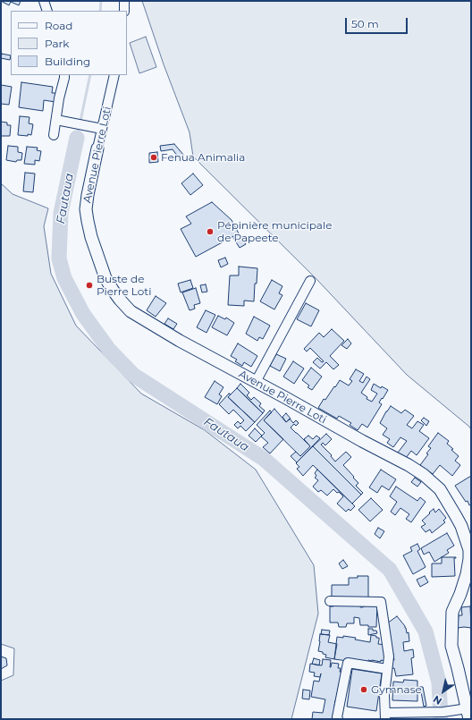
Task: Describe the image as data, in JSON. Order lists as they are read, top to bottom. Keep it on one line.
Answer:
{"streets":{"main road":["Avenue Pierre Loti"]},"water":["Fautaua"],"places":["Fenua Animalia","Pépinière municipale de Papeete","Buste de Pierre Loti","Gymnase"],"legend":["Road","Park","Building"],"scale_bar":"50 m","north":"bottom left"}
